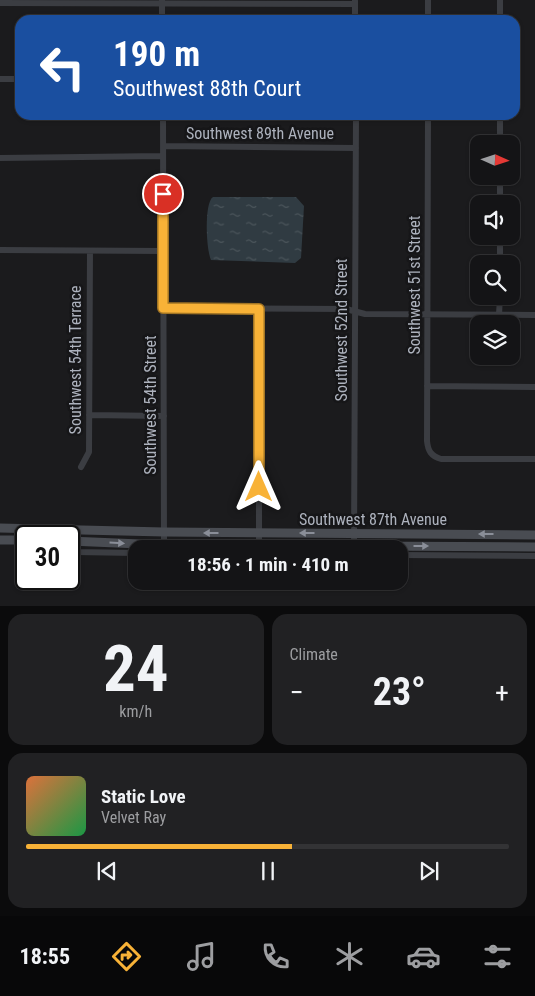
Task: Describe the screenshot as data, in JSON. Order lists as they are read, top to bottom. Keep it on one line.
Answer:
{"streets":{"main road":["Southwest 87th Avenue"],"street":["Southwest 89th Avenue","Southwest 51st Street","Southwest 52nd Street","Southwest 54th Terrace","Southwest 54th Street"]},"crossings":[["Southwest 89th Avenue","Southwest 52nd Street"],["Southwest 89th Avenue","Southwest 54th Street"],["Southwest 52nd Street","Southwest 87th Avenue"],["Southwest 54th Street","Southwest 87th Avenue"]],"north":"right","page":{"turn":["190 m","Southwest 88th Court"],"limit":"30","trip":"18:56 · 1 min · 410 m","tile":[["24","km/h"],"Climate"],"heat":["−","23°","+"],"song":["Static Love","Velvet Ray"],"tabs":"18:55"}}
